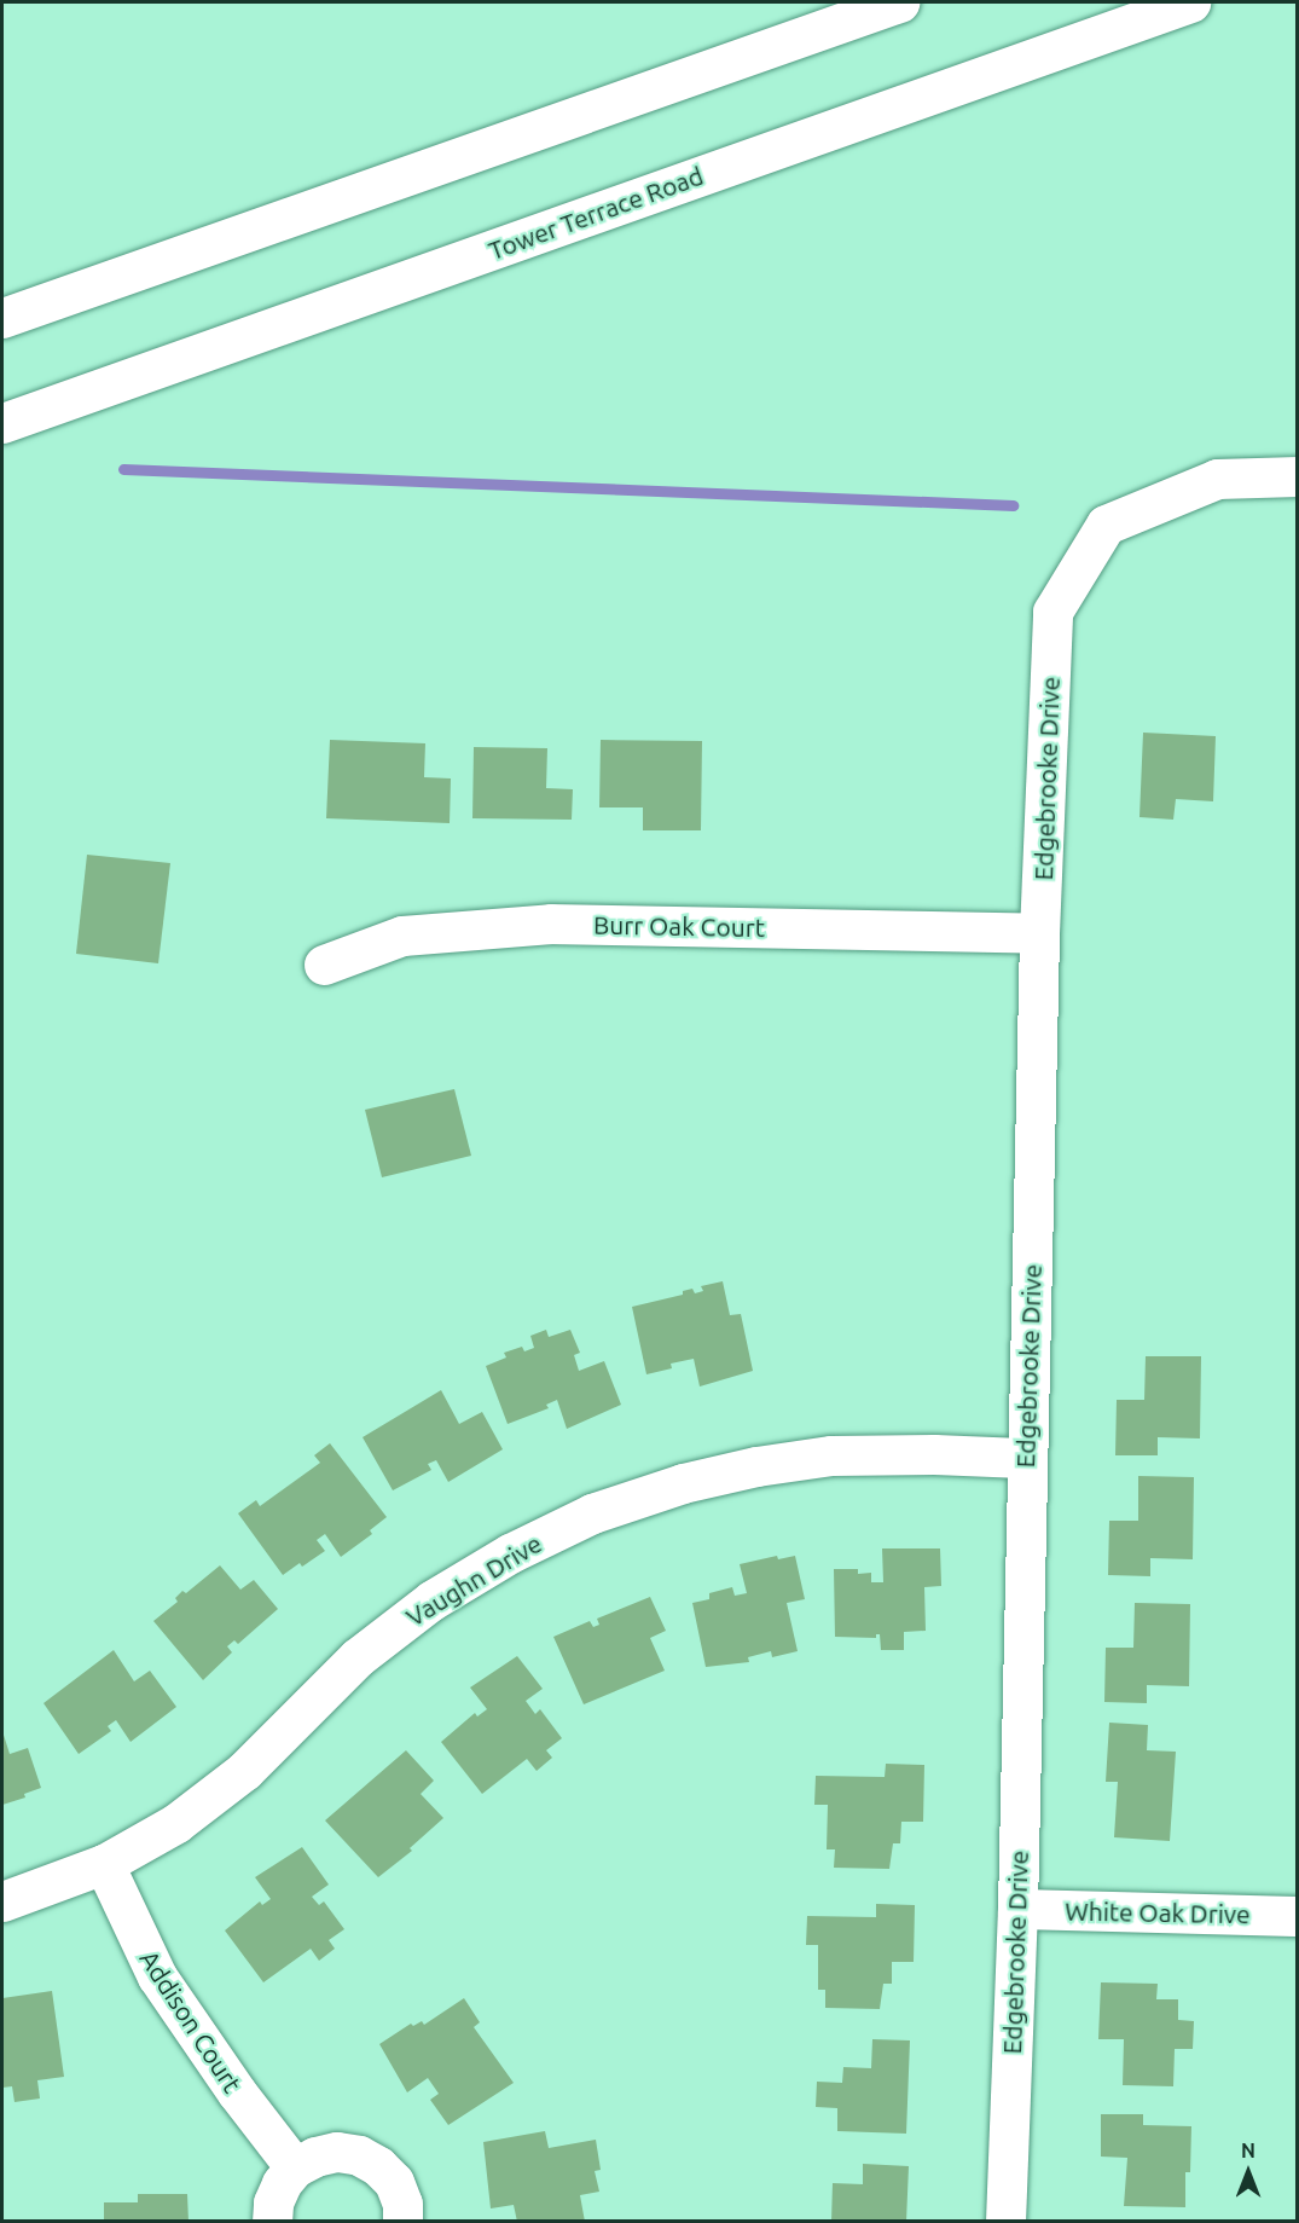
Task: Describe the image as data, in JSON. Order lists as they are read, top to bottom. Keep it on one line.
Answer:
{"streets":{"street":["Tower Terrace Road","Edgebrooke Drive","Burr Oak Court","Vaughn Drive","White Oak Drive","Addison Court"]},"crossings":[["Edgebrooke Drive","Burr Oak Court"],["Edgebrooke Drive","Vaughn Drive"],["Edgebrooke Drive","White Oak Drive"],["Vaughn Drive","Addison Court"]],"north":"top"}
